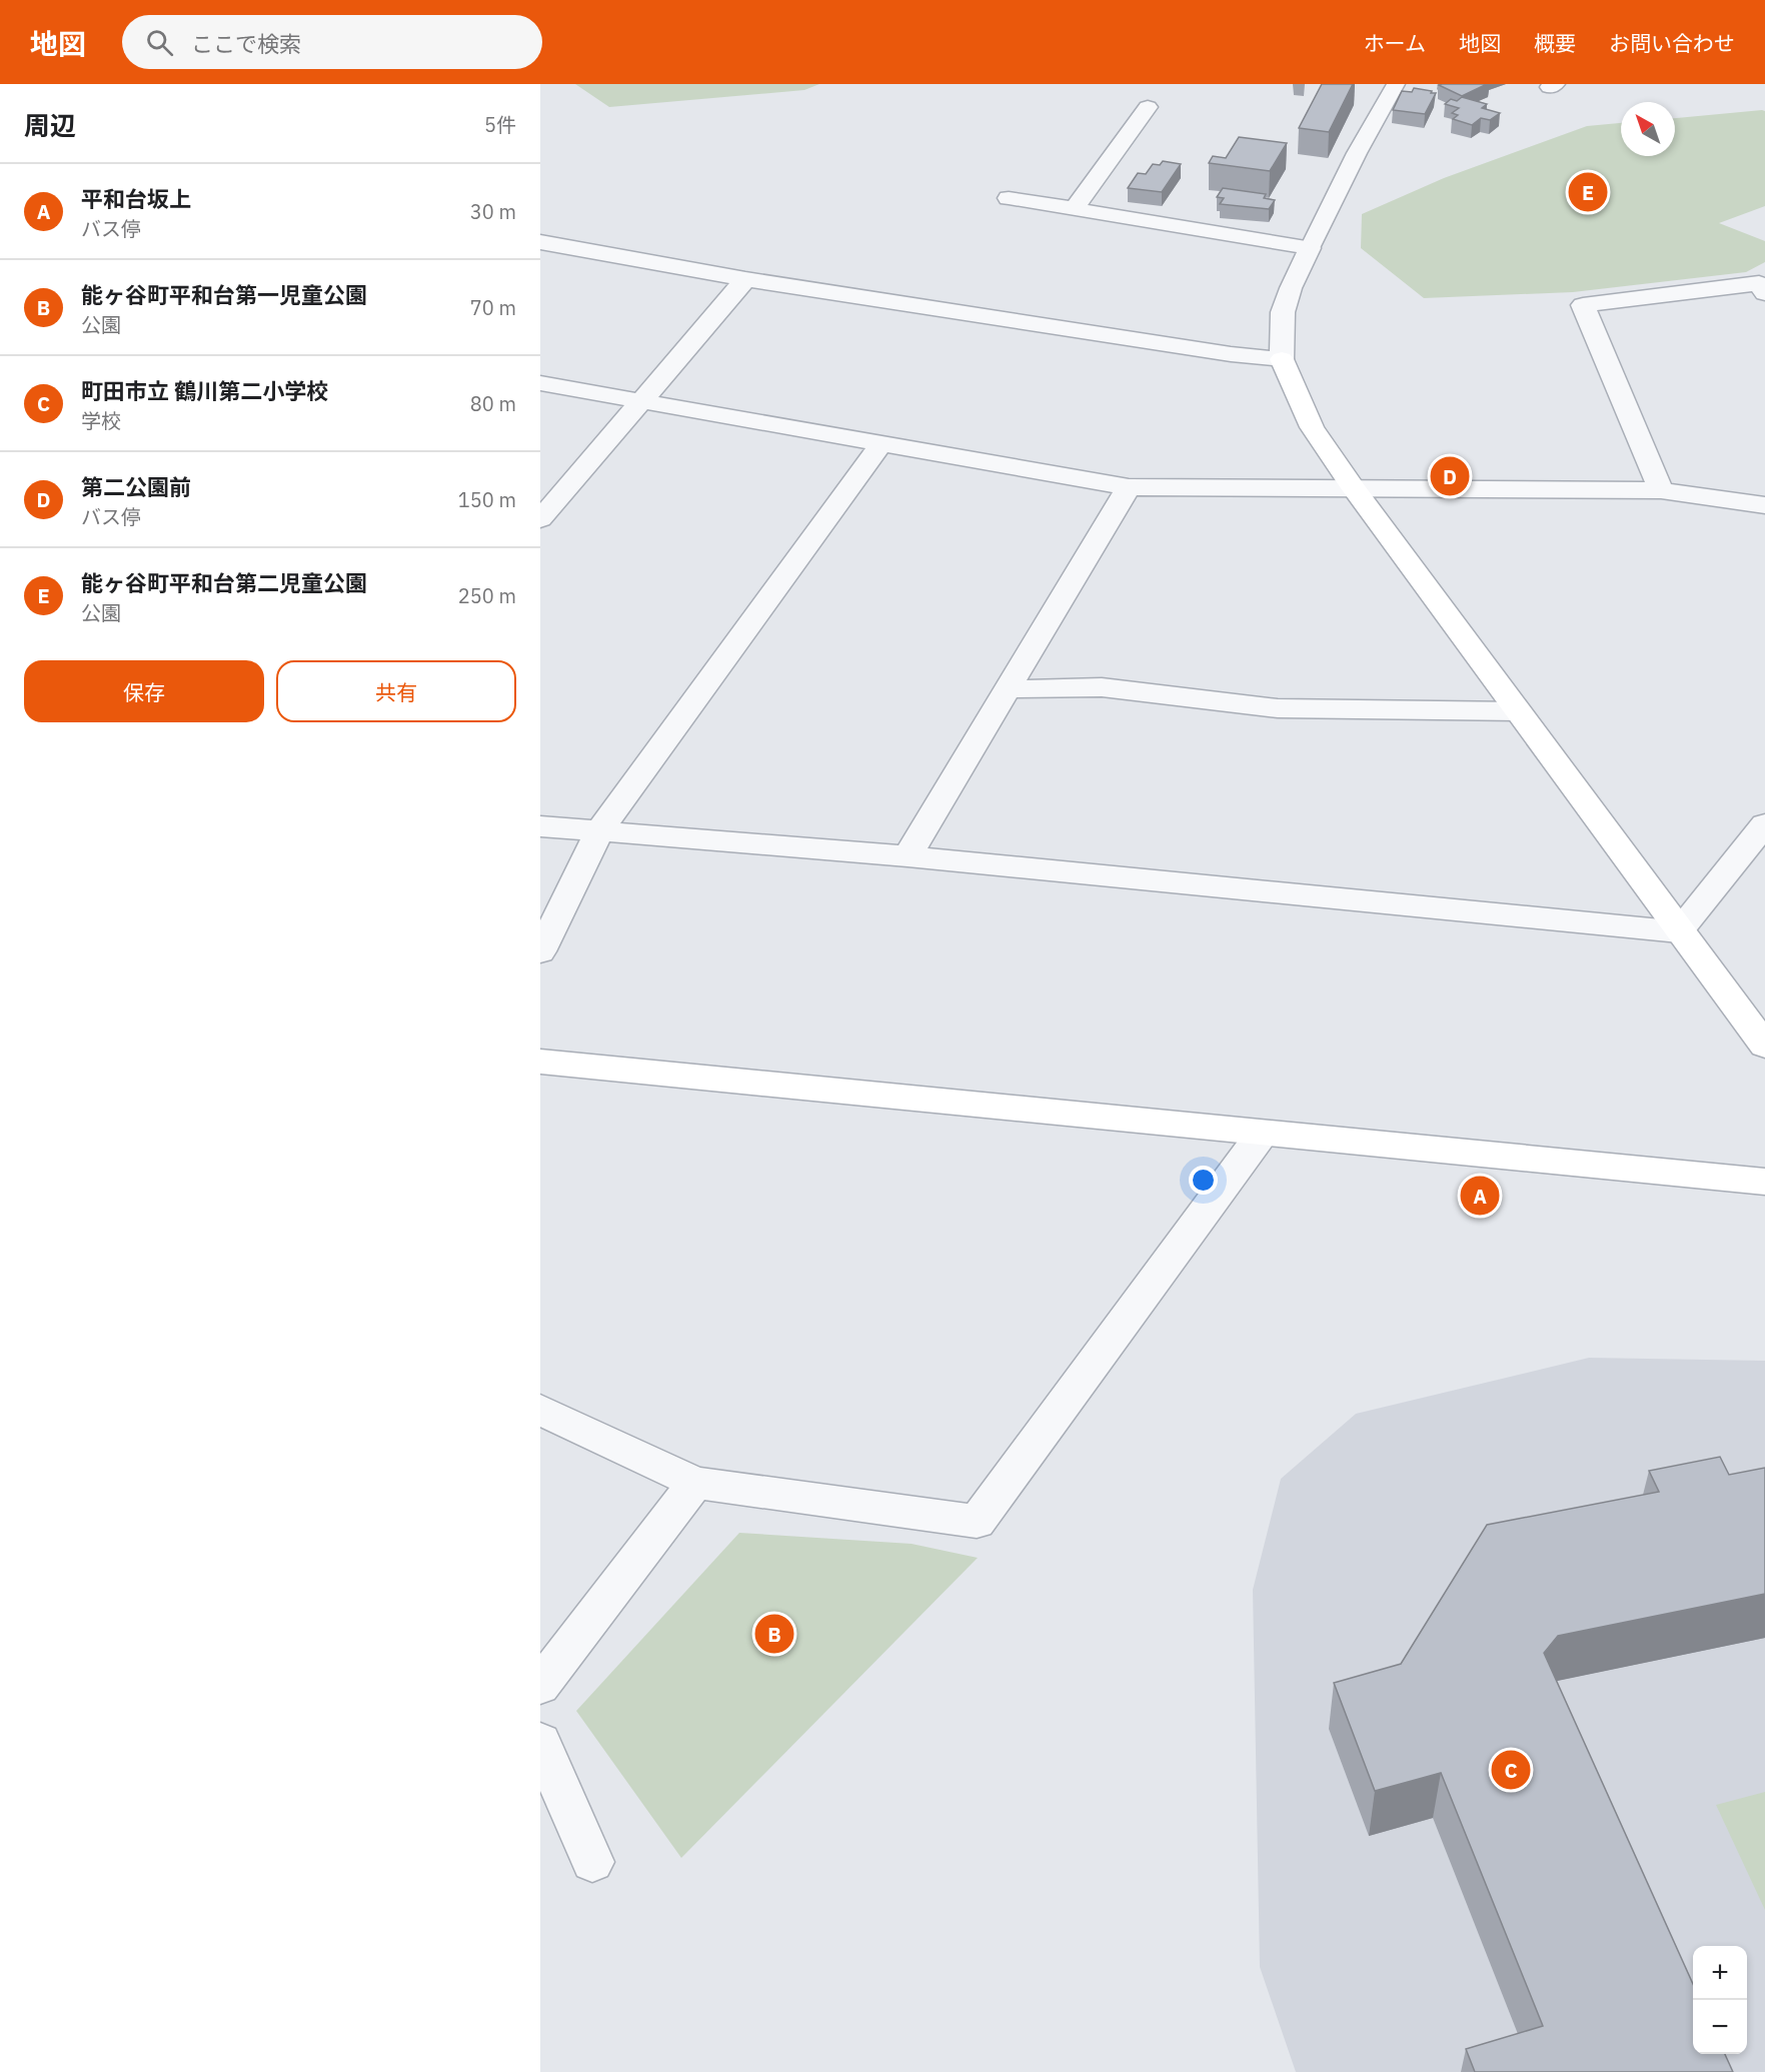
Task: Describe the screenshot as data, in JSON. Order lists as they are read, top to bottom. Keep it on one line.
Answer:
{"north":"top left","page":{"header":"地図","search":"ここで検索","nav":["ホーム","地図","概要","お問い合わせ"],"heading":["周辺","5件"],"list":[{"mark":"A","name":"平和台坂上","note":"バス停","value":"30 m"},{"mark":"B","name":"能ヶ谷町平和台第一児童公園","note":"公園","value":"70 m"},{"mark":"C","name":"町田市立 鶴川第二小学校","note":"学校","value":"80 m"},{"mark":"D","name":"第二公園前","note":"バス停","value":"150 m"},{"mark":"E","name":"能ヶ谷町平和台第二児童公園","note":"公園","value":"250 m"}],"pins":["E","D","A","B","C"],"buttons":["保存","共有"],"map_buttons":["+","−"]}}
